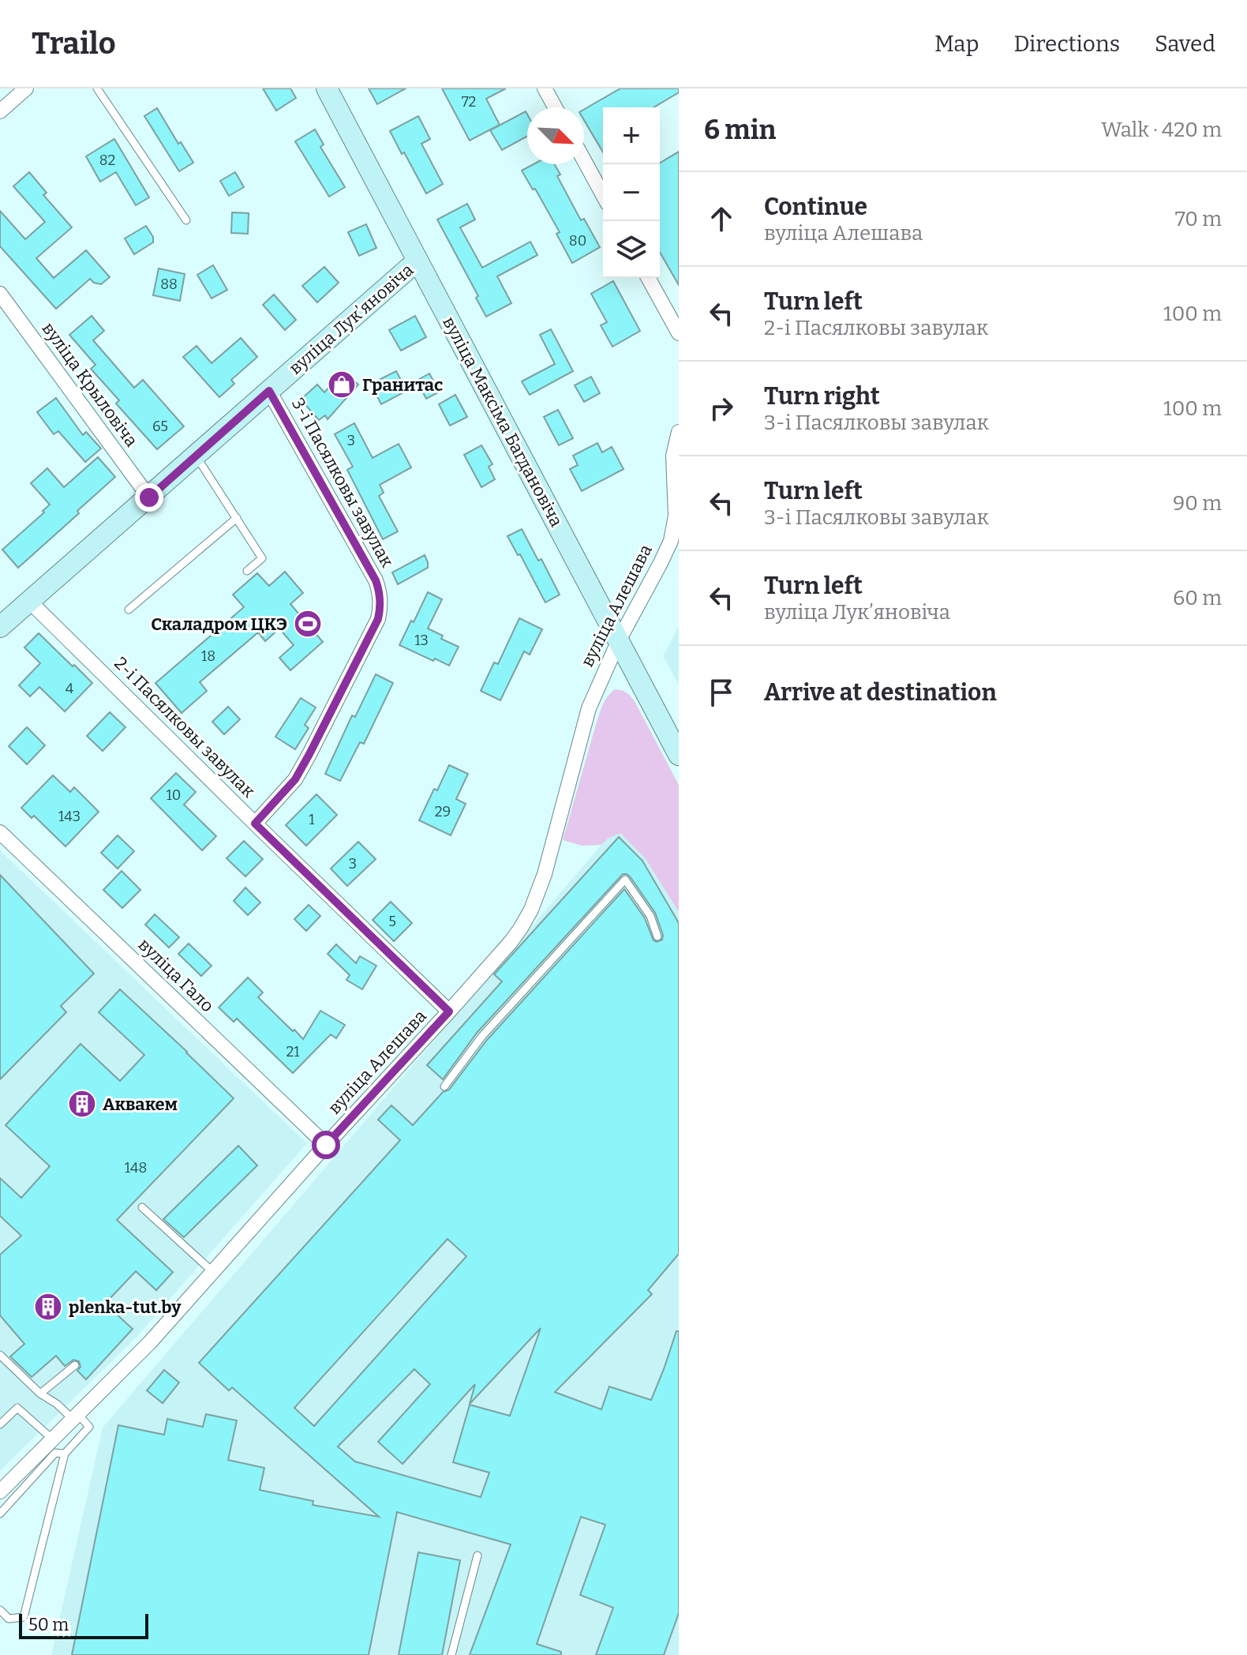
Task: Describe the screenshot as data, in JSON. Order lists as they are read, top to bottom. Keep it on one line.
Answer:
{"streets":{"main road":["вуліца Лукʼяновіча","вуліца Максіма Багдановіча"],"street":["вуліца Крыловіча","3-і Пасялковы завулак","вуліца Алешава","2-і Пасялковы завулак","вуліца Гало"]},"crossings":[["вуліца Лукʼяновіча","вуліца Крыловіча"],["вуліца Лукʼяновіча","вуліца Максіма Багдановіча"],["вуліца Лукʼяновіча","3-і Пасялковы завулак"],["вуліца Лукʼяновіча","2-і Пасялковы завулак"],["вуліца Максіма Багдановіча","вуліца Алешава"],["3-і Пасялковы завулак","2-і Пасялковы завулак"],["вуліца Алешава","2-і Пасялковы завулак"],["вуліца Алешава","вуліца Гало"]],"places":{"shop":["Гранитас"],"sports":["Скаладром ЦКЭ"],"building":["Аквакем","plenka-tut.by"]},"house_numbers":["72","82","80","88","65","3","13","18","4","10","29","143","1","3","5","21","148"],"scale_bar":"50 m","north":"bottom right","page":{"header":"Trailo","nav":["Map","Directions","Saved"],"heading":["6 min","Walk · 420 m"],"map_buttons":["+","−"],"list":[["Continue","вуліца Алешава","70 m"],["Turn left","2-і Пасялковы завулак","100 m"],["Turn right","3-і Пасялковы завулак","100 m"],["Turn left","3-і Пасялковы завулак","90 m"],["Turn left","вуліца Лукʼяновіча","60 m"],"Arrive at destination"],"scale":"50 m"}}
